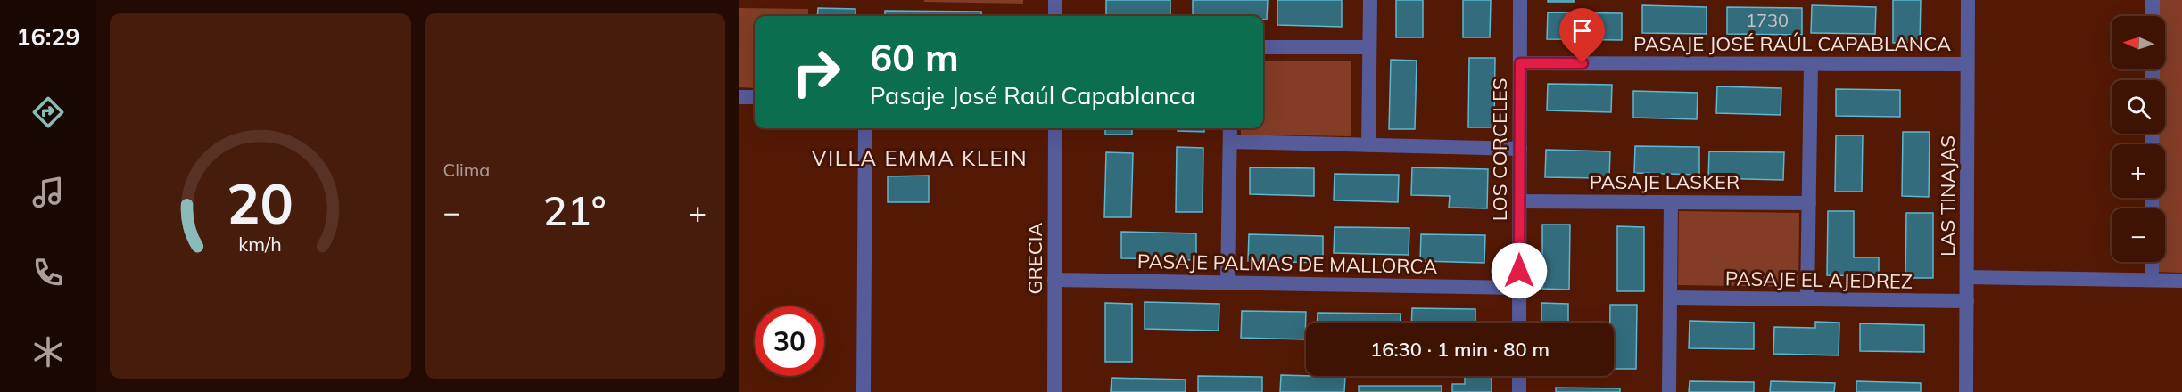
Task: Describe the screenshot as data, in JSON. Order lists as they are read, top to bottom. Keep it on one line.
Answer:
{"streets":{"street":["PASAJE JOSÉ RAÚL CAPABLANCA","LOS CORCELES","PASAJE LASKER","LAS TINAJAS","GRECIA","PASAJE PALMAS DE MALLORCA","PASAJE EL AJEDREZ"]},"crossings":[["PASAJE JOSÉ RAÚL CAPABLANCA","LOS CORCELES"],["PASAJE JOSÉ RAÚL CAPABLANCA","LAS TINAJAS"],["LOS CORCELES","PASAJE LASKER"],["LOS CORCELES","PASAJE PALMAS DE MALLORCA"],["LAS TINAJAS","PASAJE EL AJEDREZ"],["GRECIA","PASAJE PALMAS DE MALLORCA"]],"districts":["VILLA EMMA KLEIN"],"house_numbers":["1730"],"north":"left","page":{"tabs":"16:29","tile":"Clima","map_buttons":["+","−"],"turn":["60 m","Pasaje José Raúl Capablanca"],"heat":["−","21°","+"],"limit":"30","trip":"16:30 · 1 min · 80 m","gauge":["20","km/h"]}}
